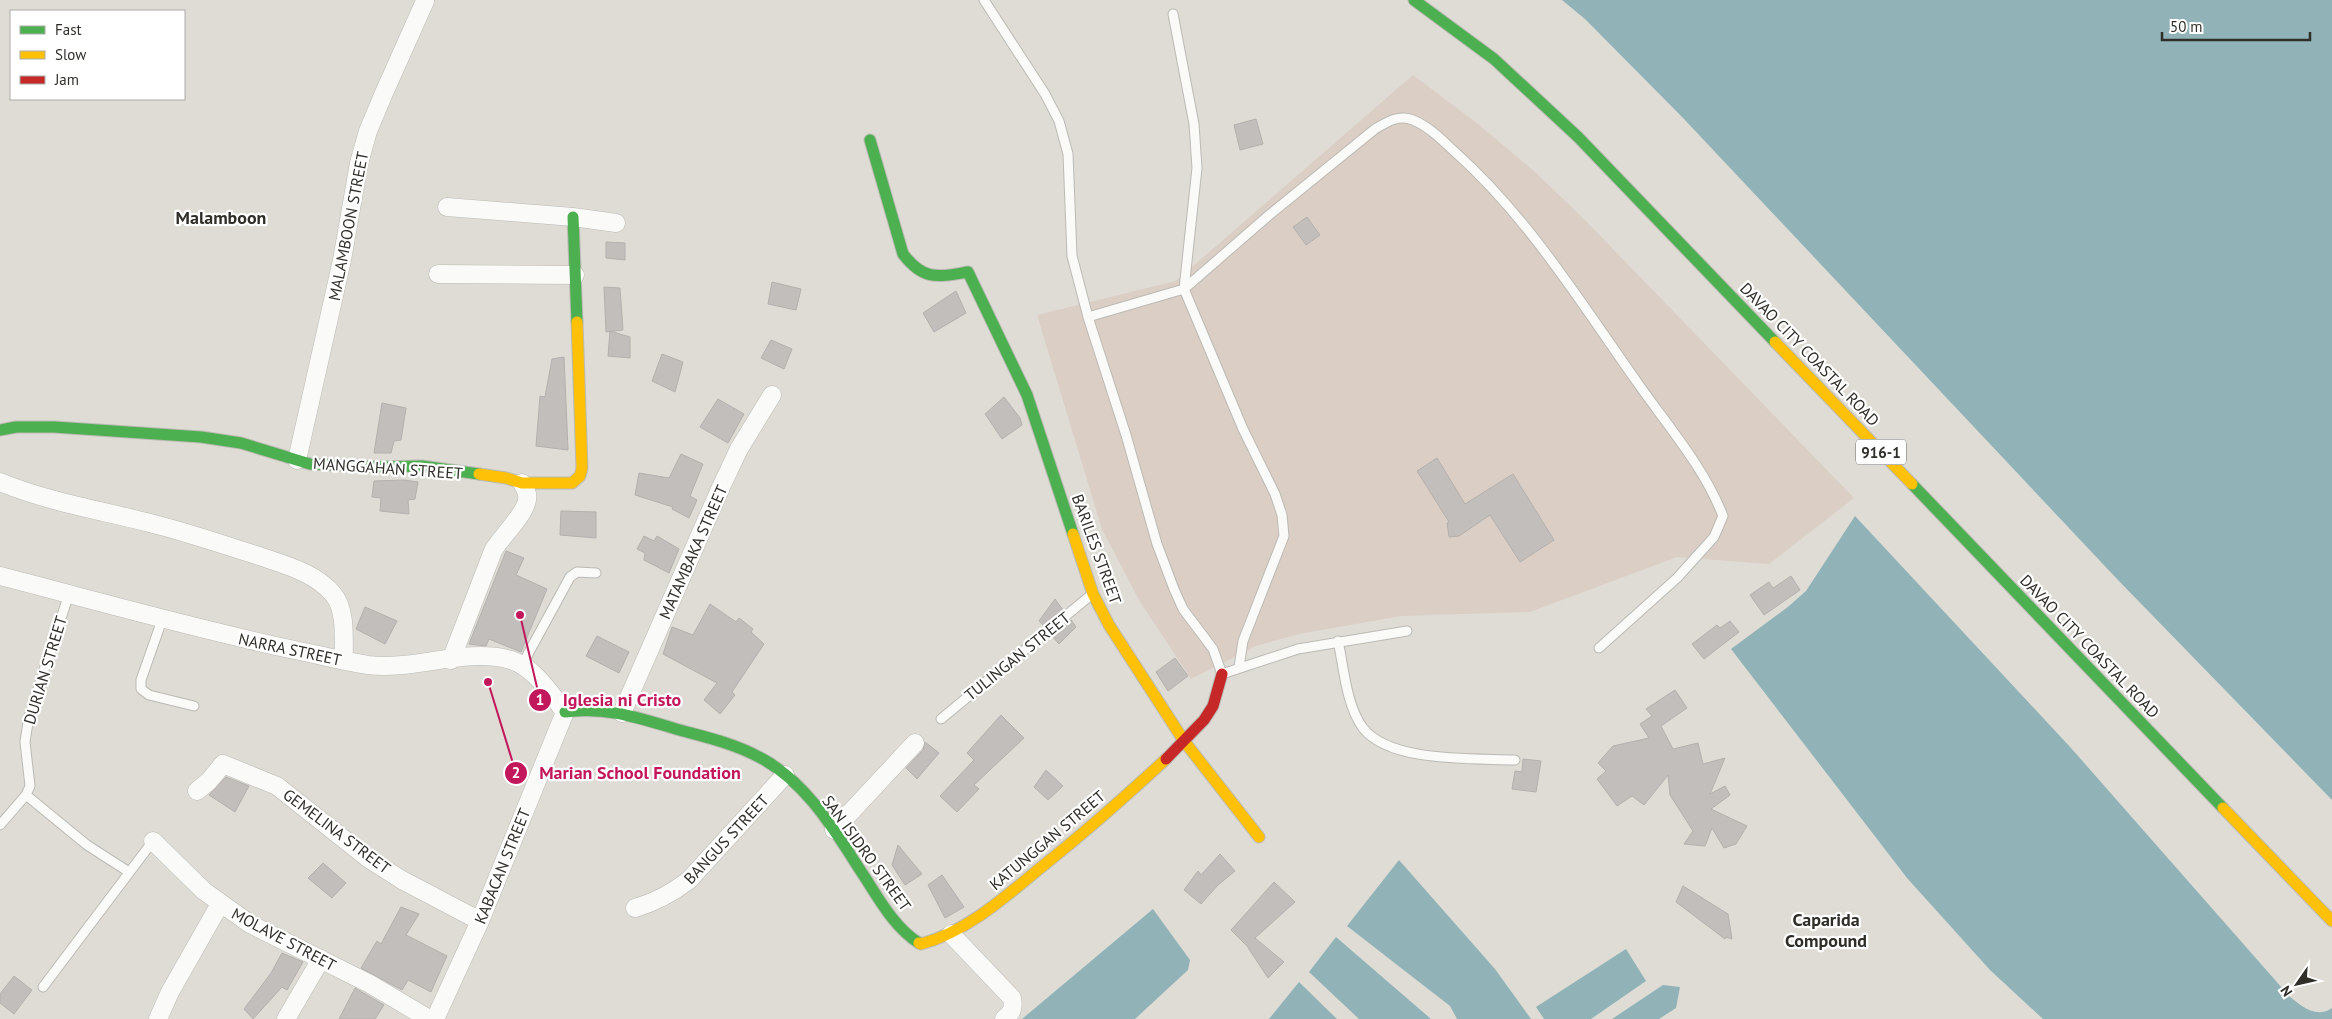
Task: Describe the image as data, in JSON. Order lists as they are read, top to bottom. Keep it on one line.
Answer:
{"streets":{"street":["MALAMBOON STREET","DAVAO CITY COASTAL ROAD","916-1","MANGGAHAN STREET","BARILES STREET","MATAMBAKA STREET","NARRA STREET","GEMELINA STREET","BANGUS STREET","KATUNGGAN STREET","SAN ISIDRO STREET","KABACAN STREET","MOLAVE STREET"],"lane":["TULINGAN STREET","DURIAN STREET"]},"crossings":[["MALAMBOON STREET","MANGGAHAN STREET"],["BARILES STREET","TULINGAN STREET"],["BARILES STREET","KATUNGGAN STREET"],["MATAMBAKA STREET","SAN ISIDRO STREET"],["NARRA STREET","DURIAN STREET"],["NARRA STREET","SAN ISIDRO STREET"],["NARRA STREET","KABACAN STREET"],["GEMELINA STREET","KABACAN STREET"],["BANGUS STREET","SAN ISIDRO STREET"],["KATUNGGAN STREET","SAN ISIDRO STREET"],["SAN ISIDRO STREET","KABACAN STREET"]],"districts":["Malamboon","Caparida Compound"],"places":["Iglesia ni Cristo","Marian School Foundation"],"legend":["Fast","Slow","Jam"],"scale_bar":"50 m","north":"bottom left"}
